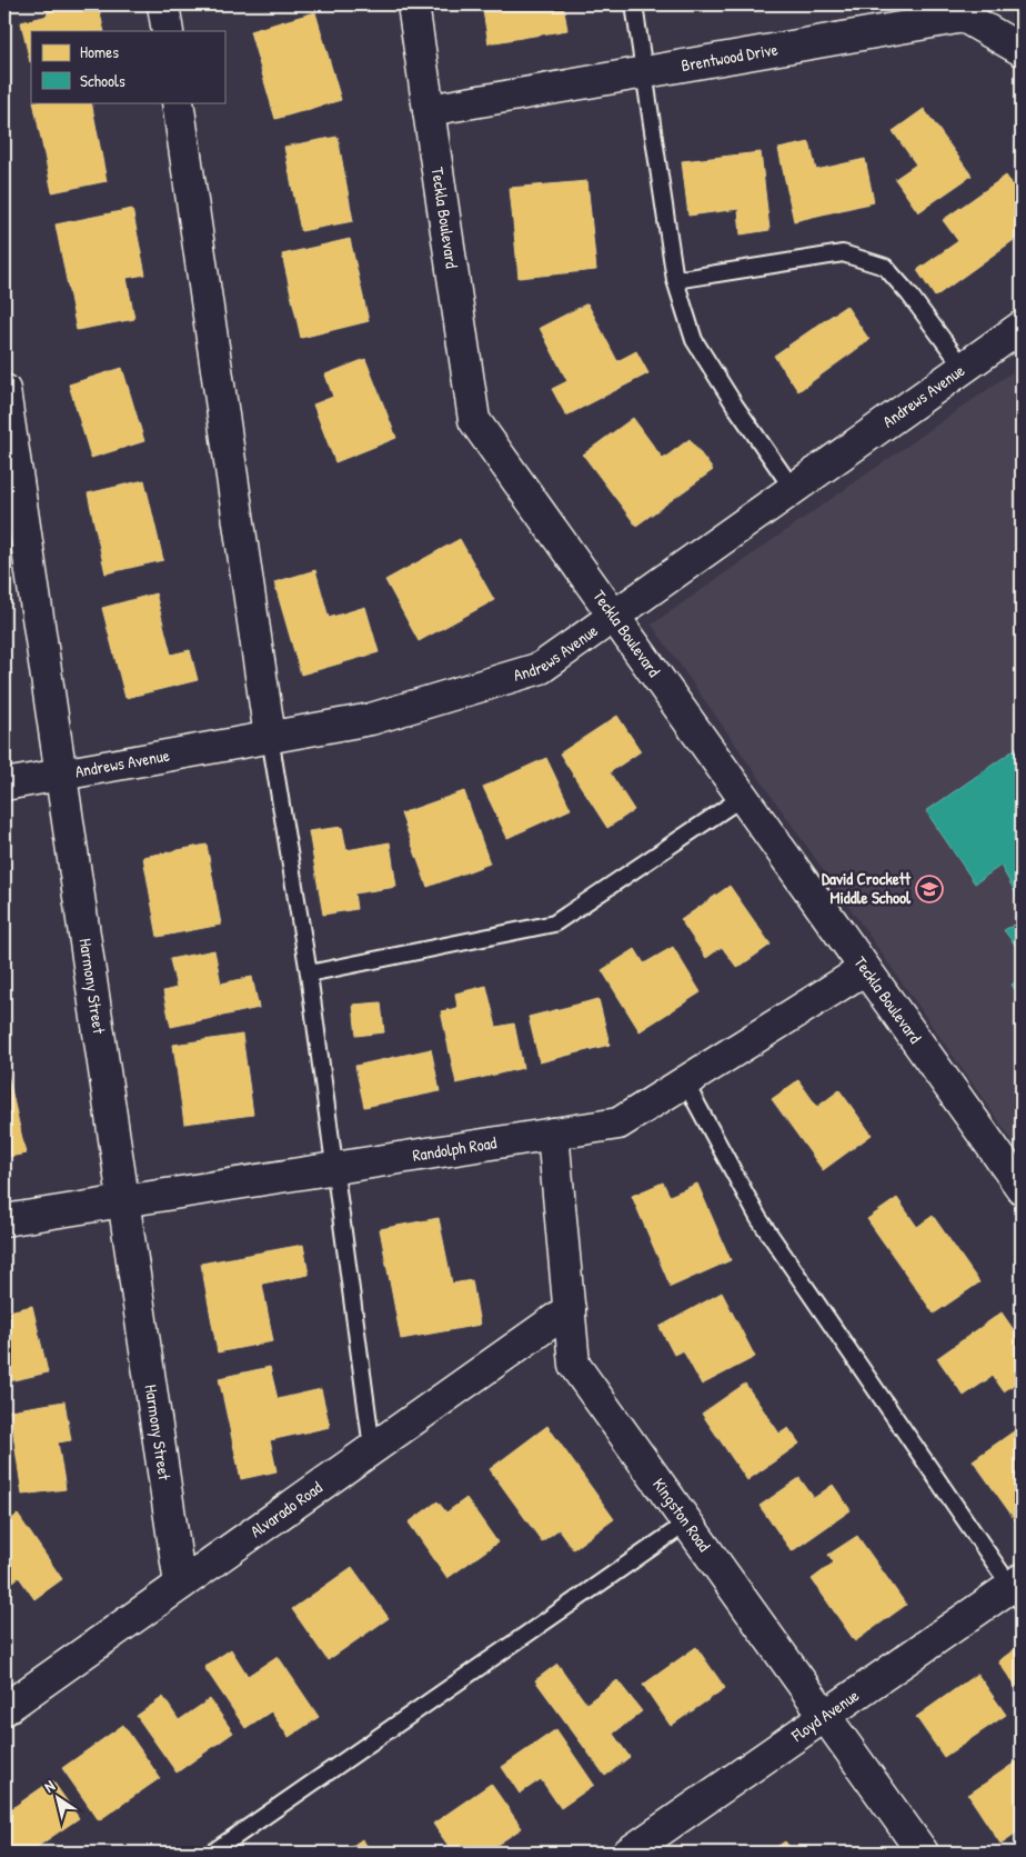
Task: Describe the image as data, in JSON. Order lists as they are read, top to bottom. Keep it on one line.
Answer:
{"streets":{"street":["Brentwood Drive","Teckla Boulevard","Andrews Avenue","Harmony Street","Randolph Road","Alvarado Road","Kingston Road","Floyd Avenue"]},"crossings":[["Brentwood Drive","Teckla Boulevard"],["Teckla Boulevard","Andrews Avenue"],["Teckla Boulevard","Randolph Road"],["Andrews Avenue","Harmony Street"],["Harmony Street","Randolph Road"],["Harmony Street","Alvarado Road"],["Randolph Road","Kingston Road"],["Alvarado Road","Kingston Road"],["Kingston Road","Floyd Avenue"]],"places":{"school or university":["David Crockett Middle School"]},"legend":["Homes","Schools"],"north":"top left"}
